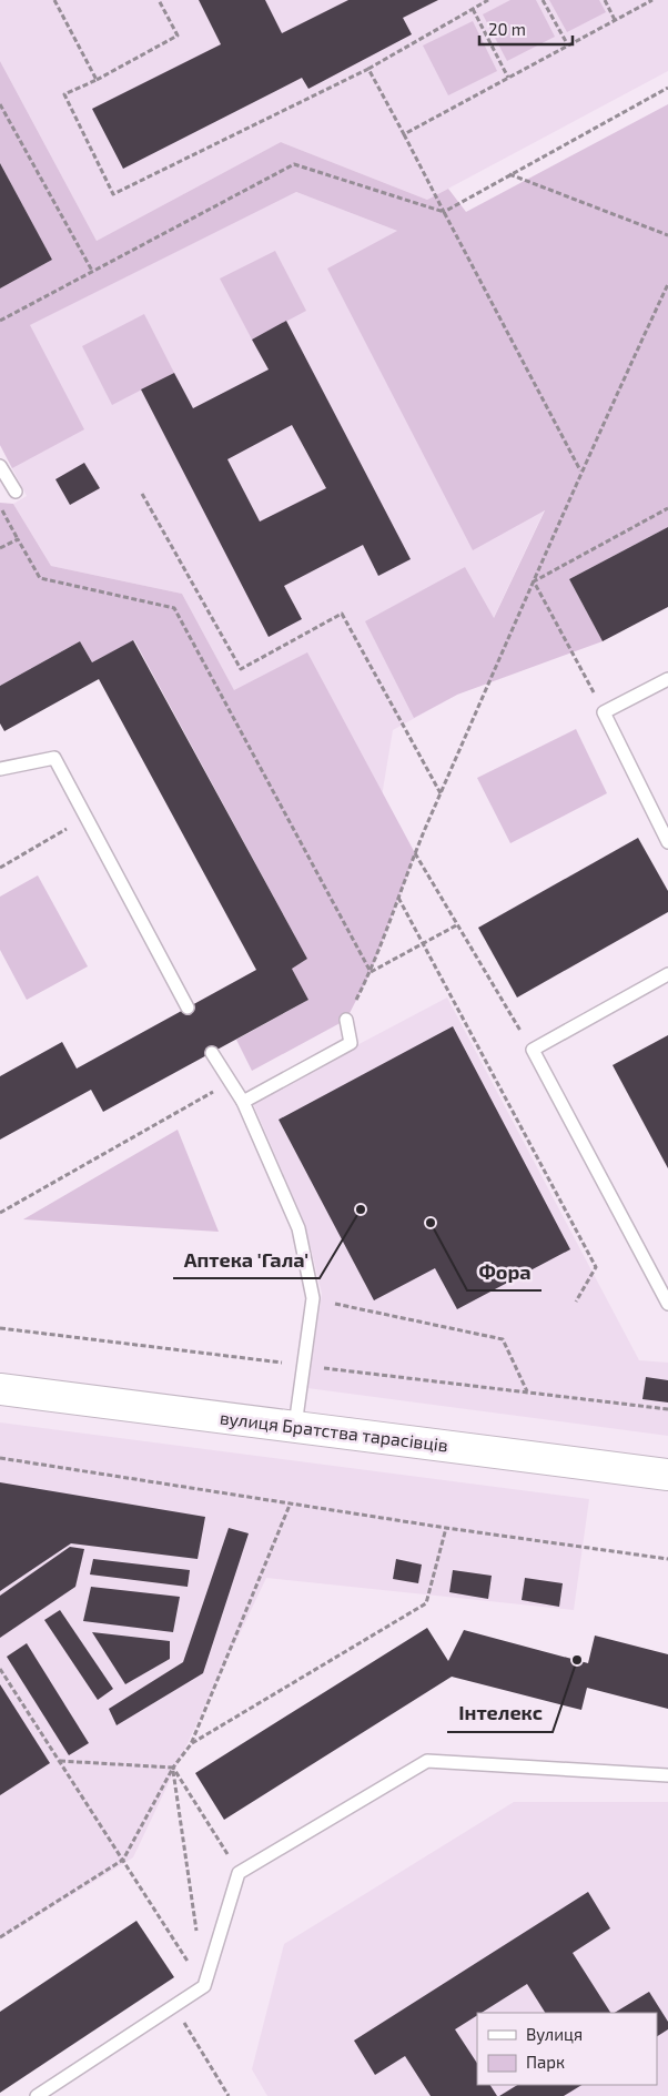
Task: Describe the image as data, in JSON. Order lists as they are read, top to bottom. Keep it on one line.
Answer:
{"streets":{"street":["вулиця Братства тарасівців"]},"places":["Аптека 'Гала'","Фора","Інтелекс"],"legend":["Вулиця","Парк"],"scale_bar":"20 m"}
